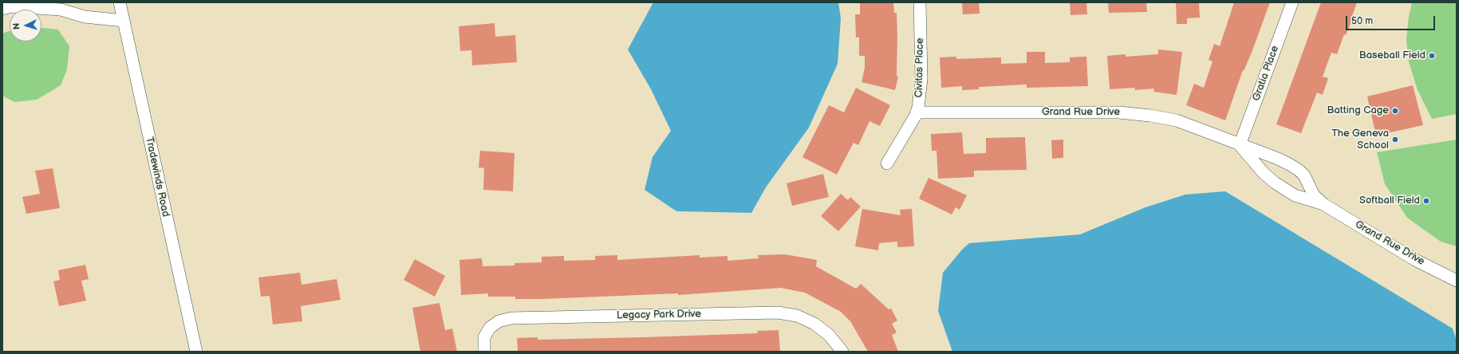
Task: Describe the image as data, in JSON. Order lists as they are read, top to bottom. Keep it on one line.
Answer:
{"streets":{"street":["Civitas Place","Gratia Place","Grand Rue Drive","Tradewinds Road","Legacy Park Drive"]},"crossings":[["Civitas Place","Grand Rue Drive"],["Gratia Place","Grand Rue Drive"]],"places":["Baseball Field","Batting Cage","The Geneva School","Softball Field"],"scale_bar":"50 m","north":"left"}
